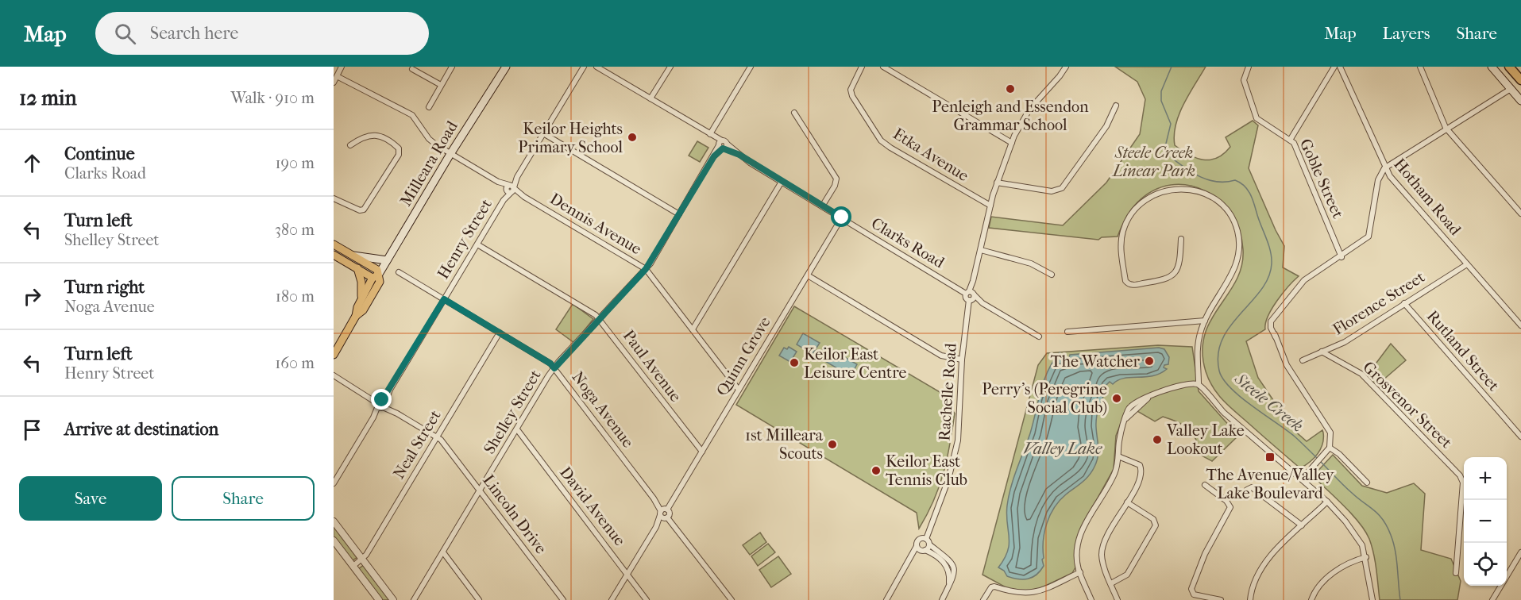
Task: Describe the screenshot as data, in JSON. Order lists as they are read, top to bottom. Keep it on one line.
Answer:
{"streets":{"main road":["Milleara Road"],"street":["Etka Avenue","Goble Street","Hotham Road","Dennis Avenue","Henry Street","Clarks Road","Florence Street","Rutland Street","Quinn Grove","Paul Avenue","Rachelle Road","Grosvenor Street","Noga Avenue","Shelley Street","Neal Street","David Avenue","Lincoln Drive"]},"crossings":[["Etka Avenue","Rachelle Road"],["Milleara Road","Dennis Avenue"],["Hotham Road","Florence Street"],["Dennis Avenue","Henry Street"],["Dennis Avenue","Quinn Grove"],["Dennis Avenue","Shelley Street"],["Henry Street","Paul Avenue"],["Henry Street","Noga Avenue"],["Henry Street","Lincoln Drive"],["Clarks Road","Quinn Grove"],["Clarks Road","Rachelle Road"],["Clarks Road","Shelley Street"],["Florence Street","Rutland Street"],["Florence Street","Grosvenor Street"],["Quinn Grove","Paul Avenue"],["Quinn Grove","Noga Avenue"],["Quinn Grove","David Avenue"],["Paul Avenue","Shelley Street"],["Noga Avenue","Shelley Street"],["Noga Avenue","Neal Street"],["Shelley Street","David Avenue"],["Shelley Street","Lincoln Drive"],["Neal Street","Lincoln Drive"]],"water":["Steele Creek","Valley Lake"],"parks":["Steele Creek Linear Park"],"places":{"other":["Penleigh and Essendon Grammar School","Keilor Heights Primary School","The Watcher","Keilor East Leisure Centre","Perry's (Peregrine Social Club)","Valley Lake Lookout","1st Milleara Scouts","Keilor East Tennis Club"],"transit":["The Avenue/Valley Lake Boulevard"]},"page":{"header":"Map","search":"Search here","nav":["Map","Layers","Share"],"heading":["12 min","Walk · 910 m"],"list":[["Continue","Clarks Road","190 m"],["Turn left","Shelley Street","380 m"],["Turn right","Noga Avenue","180 m"],["Turn left","Henry Street","160 m"],"Arrive at destination"],"map_buttons":["+","−"],"buttons":["Save","Share"]}}
